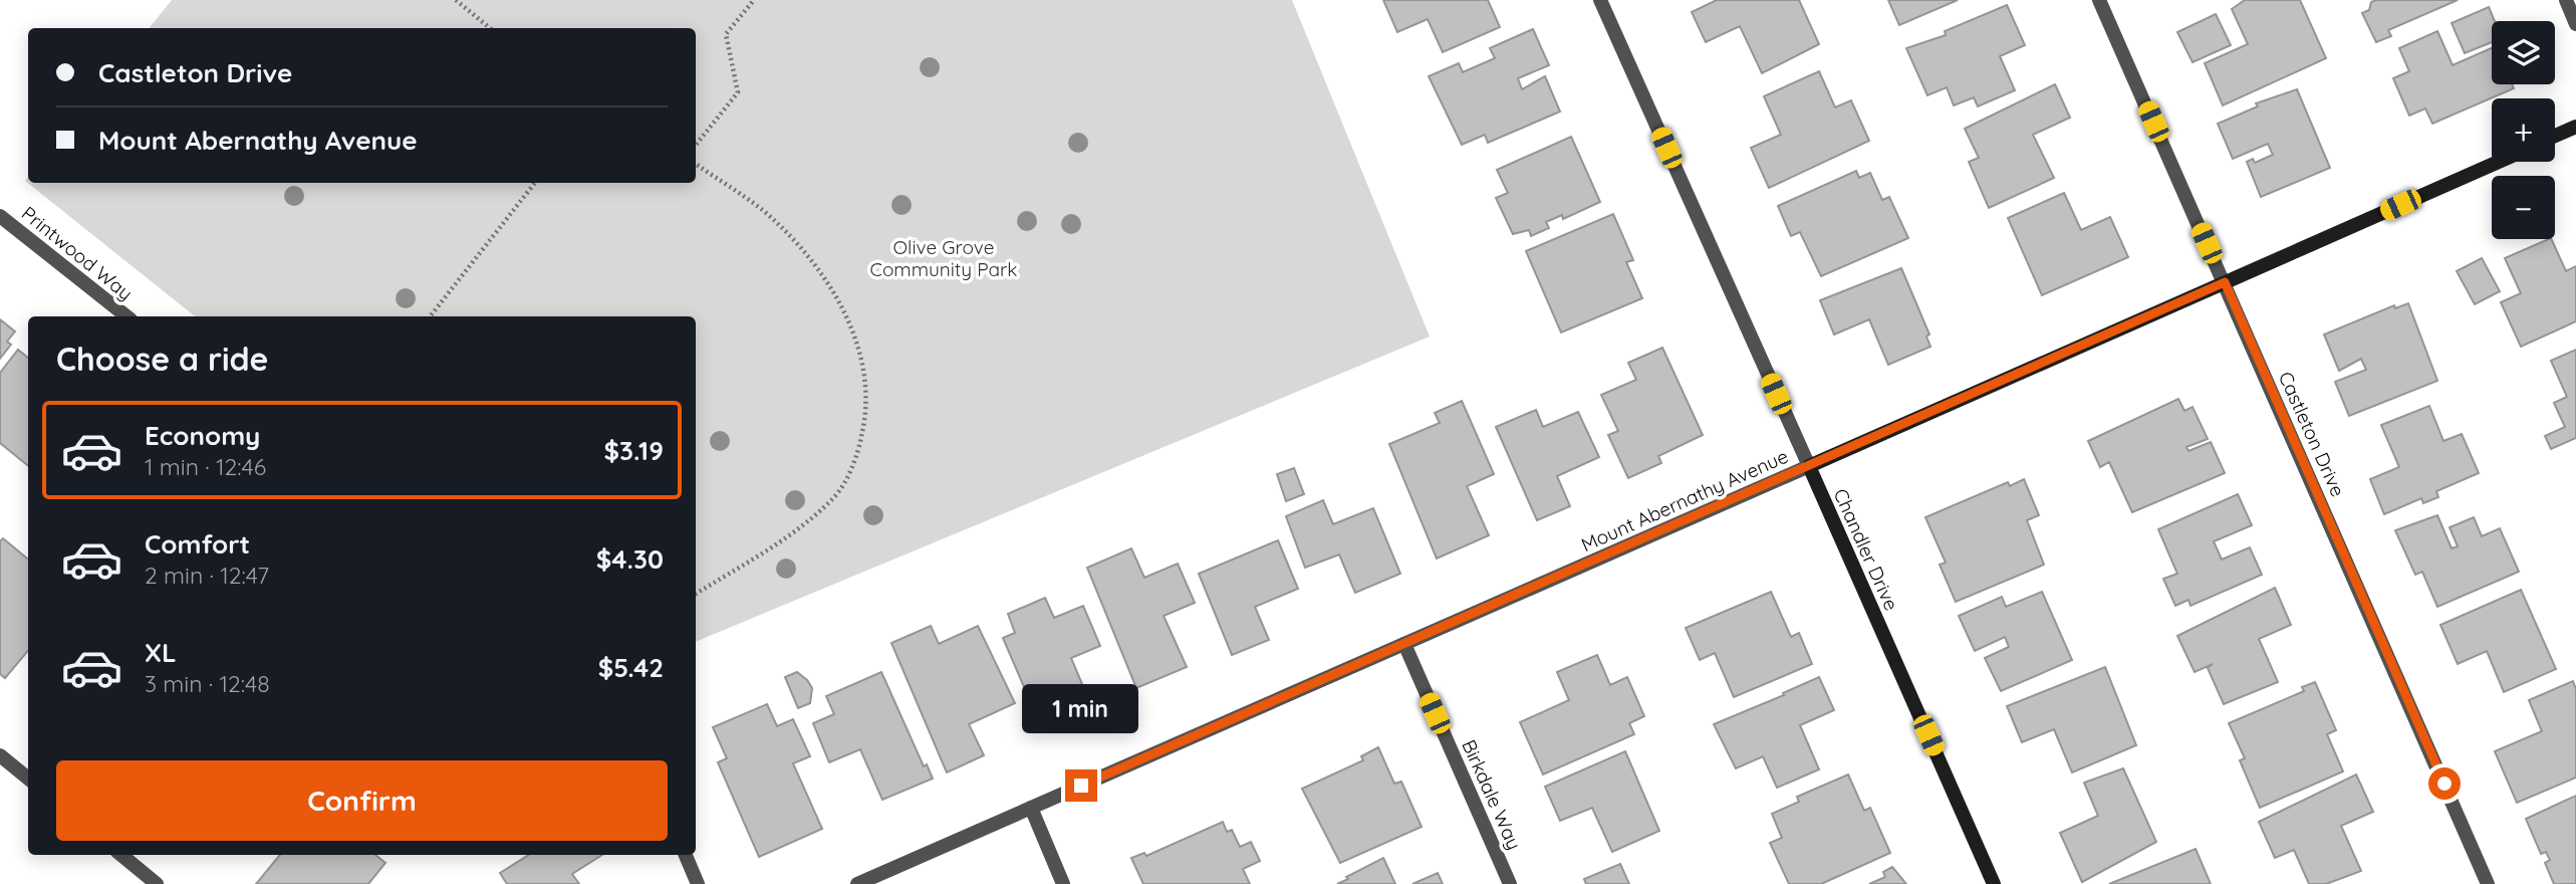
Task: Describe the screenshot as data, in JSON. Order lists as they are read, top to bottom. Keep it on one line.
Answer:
{"streets":{"main road":["Mount Abernathy Avenue","Chandler Drive"],"street":["Printwood Way","Castleton Drive","Birkdale Way"]},"crossings":[["Castleton Drive","Mount Abernathy Avenue"],["Mount Abernathy Avenue","Chandler Drive"],["Mount Abernathy Avenue","Birkdale Way"]],"parks":["Olive Grove Community Park"],"page":{"map_buttons":["+","−"],"banner":["Castleton Drive","Mount Abernathy Avenue"],"heading":"Choose a ride","list":[{"name":"Economy","note":"1 min · 12:46","value":"$3.19"},{"name":"Comfort","note":"2 min · 12:47","value":"$4.30"},{"name":"XL","note":"3 min · 12:48","value":"$5.42"}],"bubble":"1 min","buttons":"Confirm"}}
